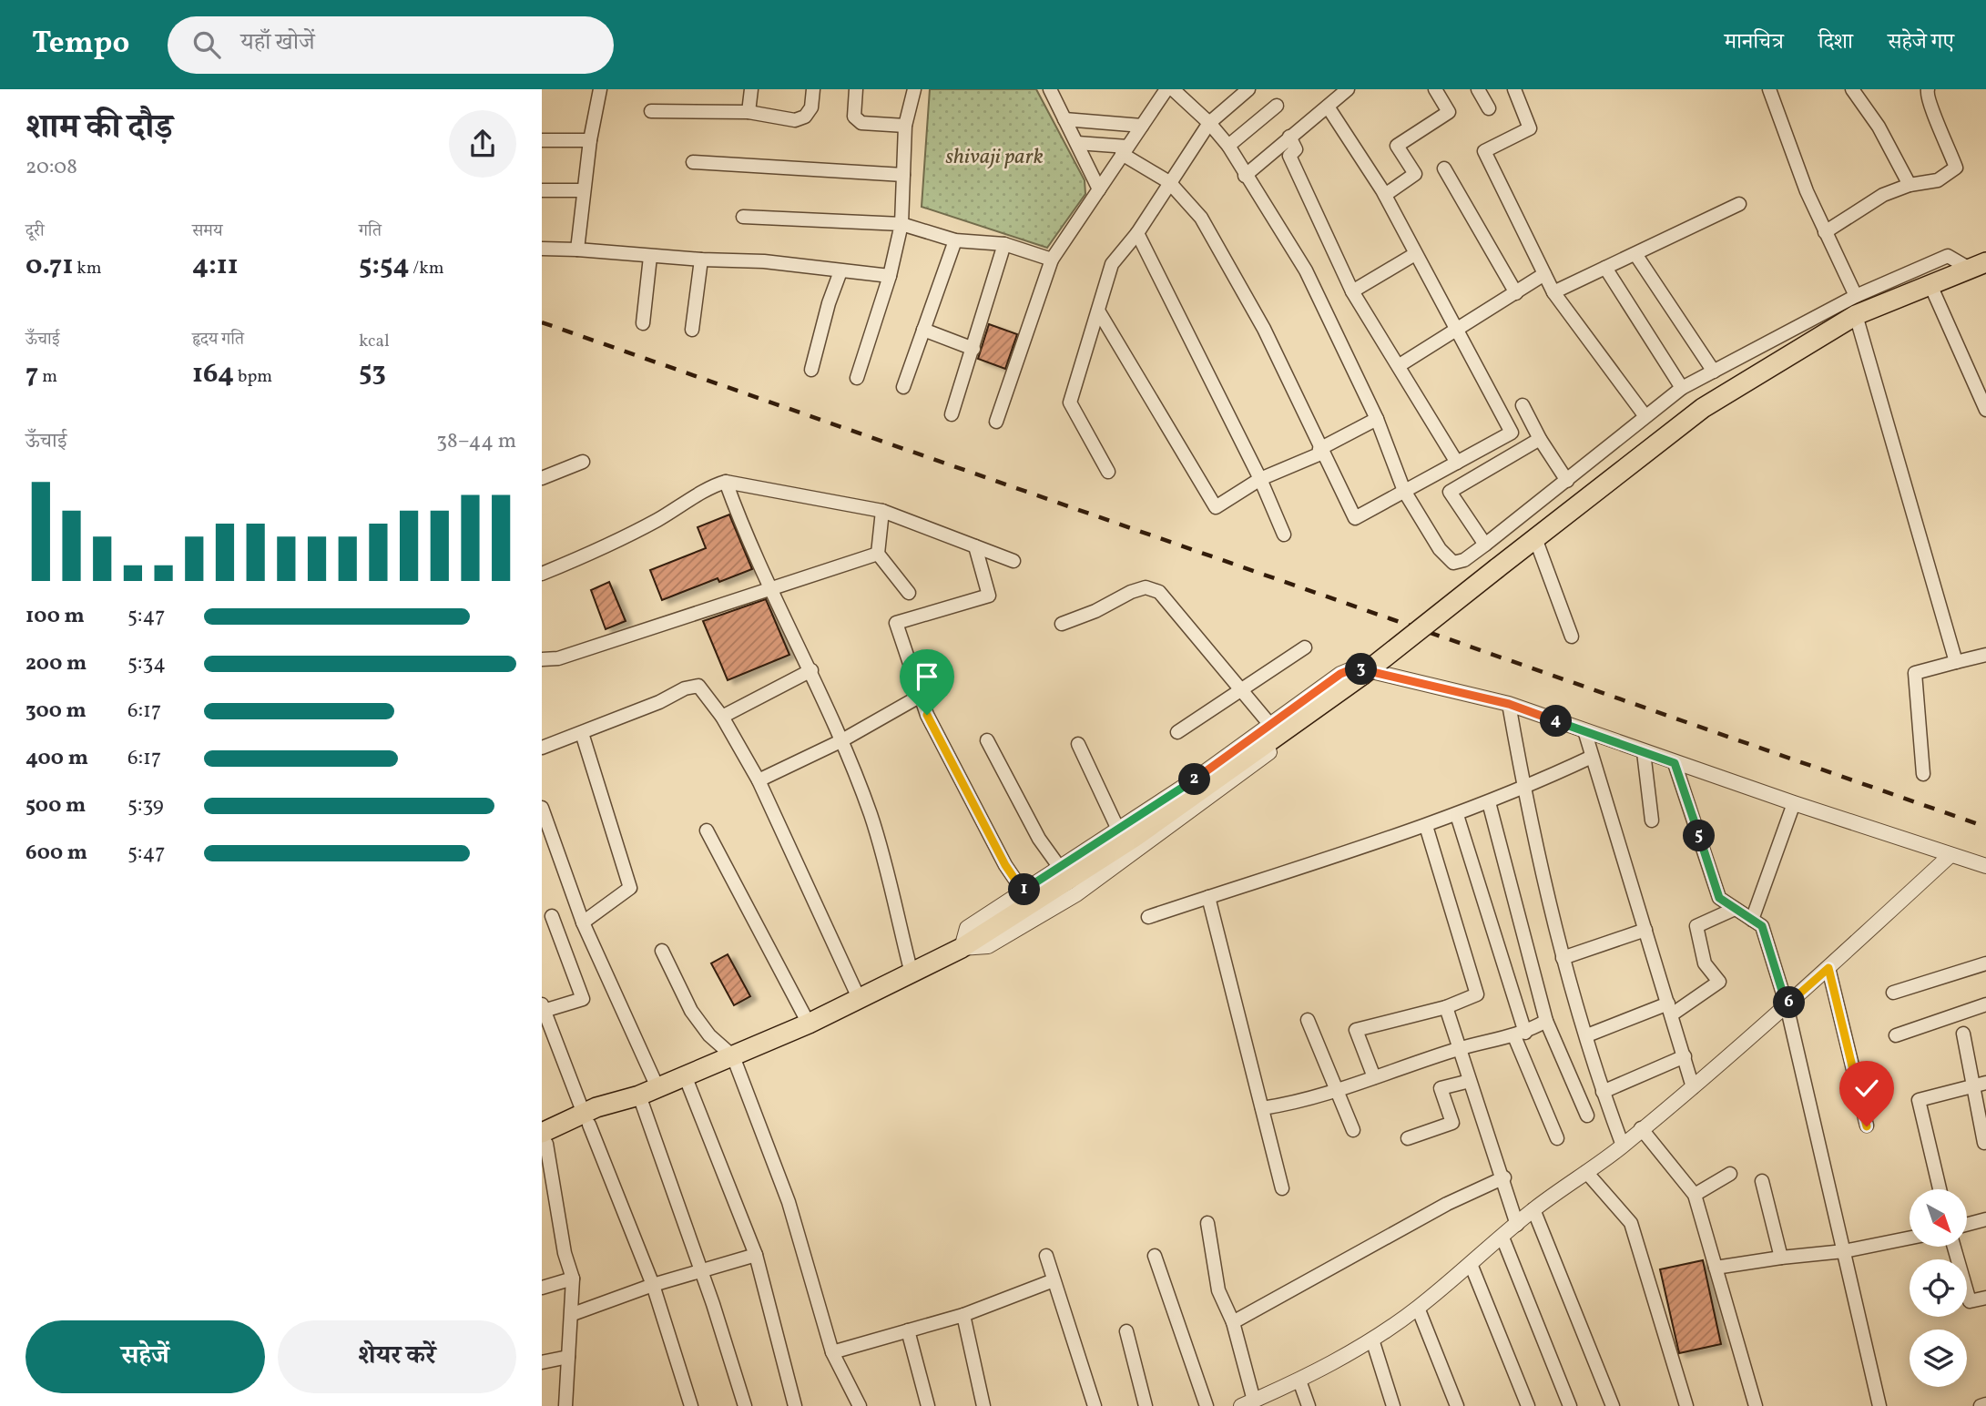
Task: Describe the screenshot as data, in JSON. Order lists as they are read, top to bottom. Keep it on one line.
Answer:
{"parks":["shivaji park"],"north":"bottom right","page":{"header":"Tempo","search":"यहाँ खोजें","nav":["मानचित्र","दिशा","सहेजे गए"],"heading":["शाम की दौड़","20:08"],"stats":[["दूरी","0.71 km"],["समय","4:11"],["गति","5:54 /km"],["ऊँचाई","7 m"],["हृदय गति","164 bpm"],["kcal","53"]],"chart":["ऊँचाई","38–44 m"],"list":[{"name":"100 m","note":"5:47"},{"name":"200 m","note":"5:34"},{"name":"300 m","note":"6:17"},{"name":"400 m","note":"6:17"},{"name":"500 m","note":"5:39"},{"name":"600 m","note":"5:47"}],"pins":["3","4","2","5","1","6"],"buttons":["सहेजें","शेयर करें"]}}
